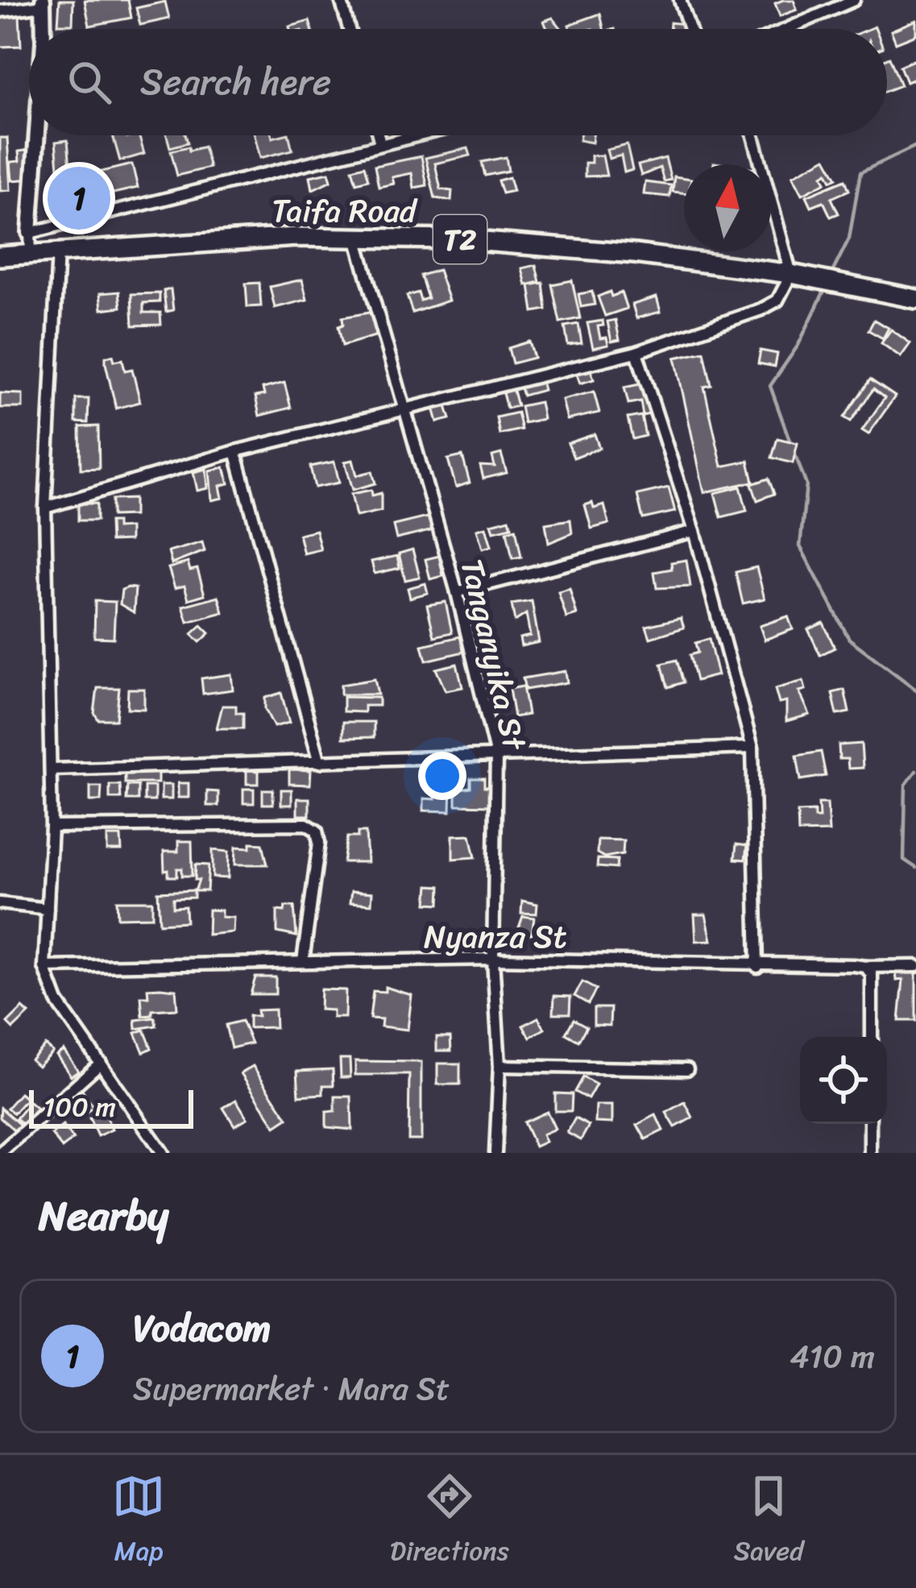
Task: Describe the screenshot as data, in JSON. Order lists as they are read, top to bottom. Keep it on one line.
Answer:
{"streets":{"highway":["Taifa Road","T2"],"street":["Tanganyika St","Nyanza St"]},"crossings":[["Taifa Road","Tanganyika St"],["Tanganyika St","Nyanza St"]],"scale_bar":"100 m","north":"top","page":{"search":"Search here","pins":"1","scale":"100 m","heading":"Nearby","list":[{"mark":"1","name":"Vodacom","note":"Supermarket · Mara St","value":"410 m"}],"nav":["Map","Directions","Saved"]}}
